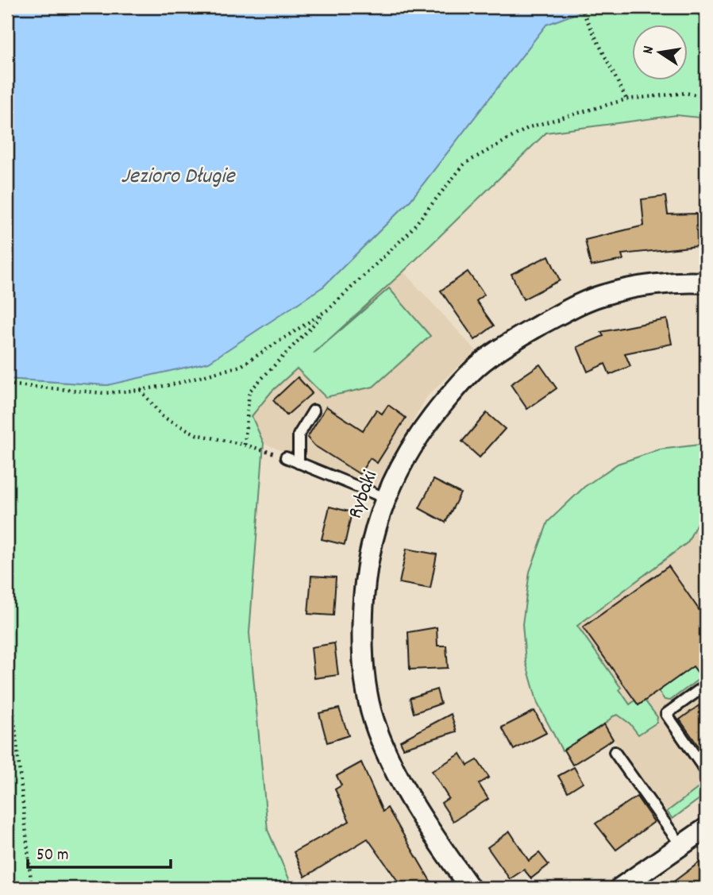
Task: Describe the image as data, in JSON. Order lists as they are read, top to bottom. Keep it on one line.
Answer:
{"streets":{"street":["Rybaki"]},"water":["Jezioro Długie"],"scale_bar":"50 m","north":"left"}
